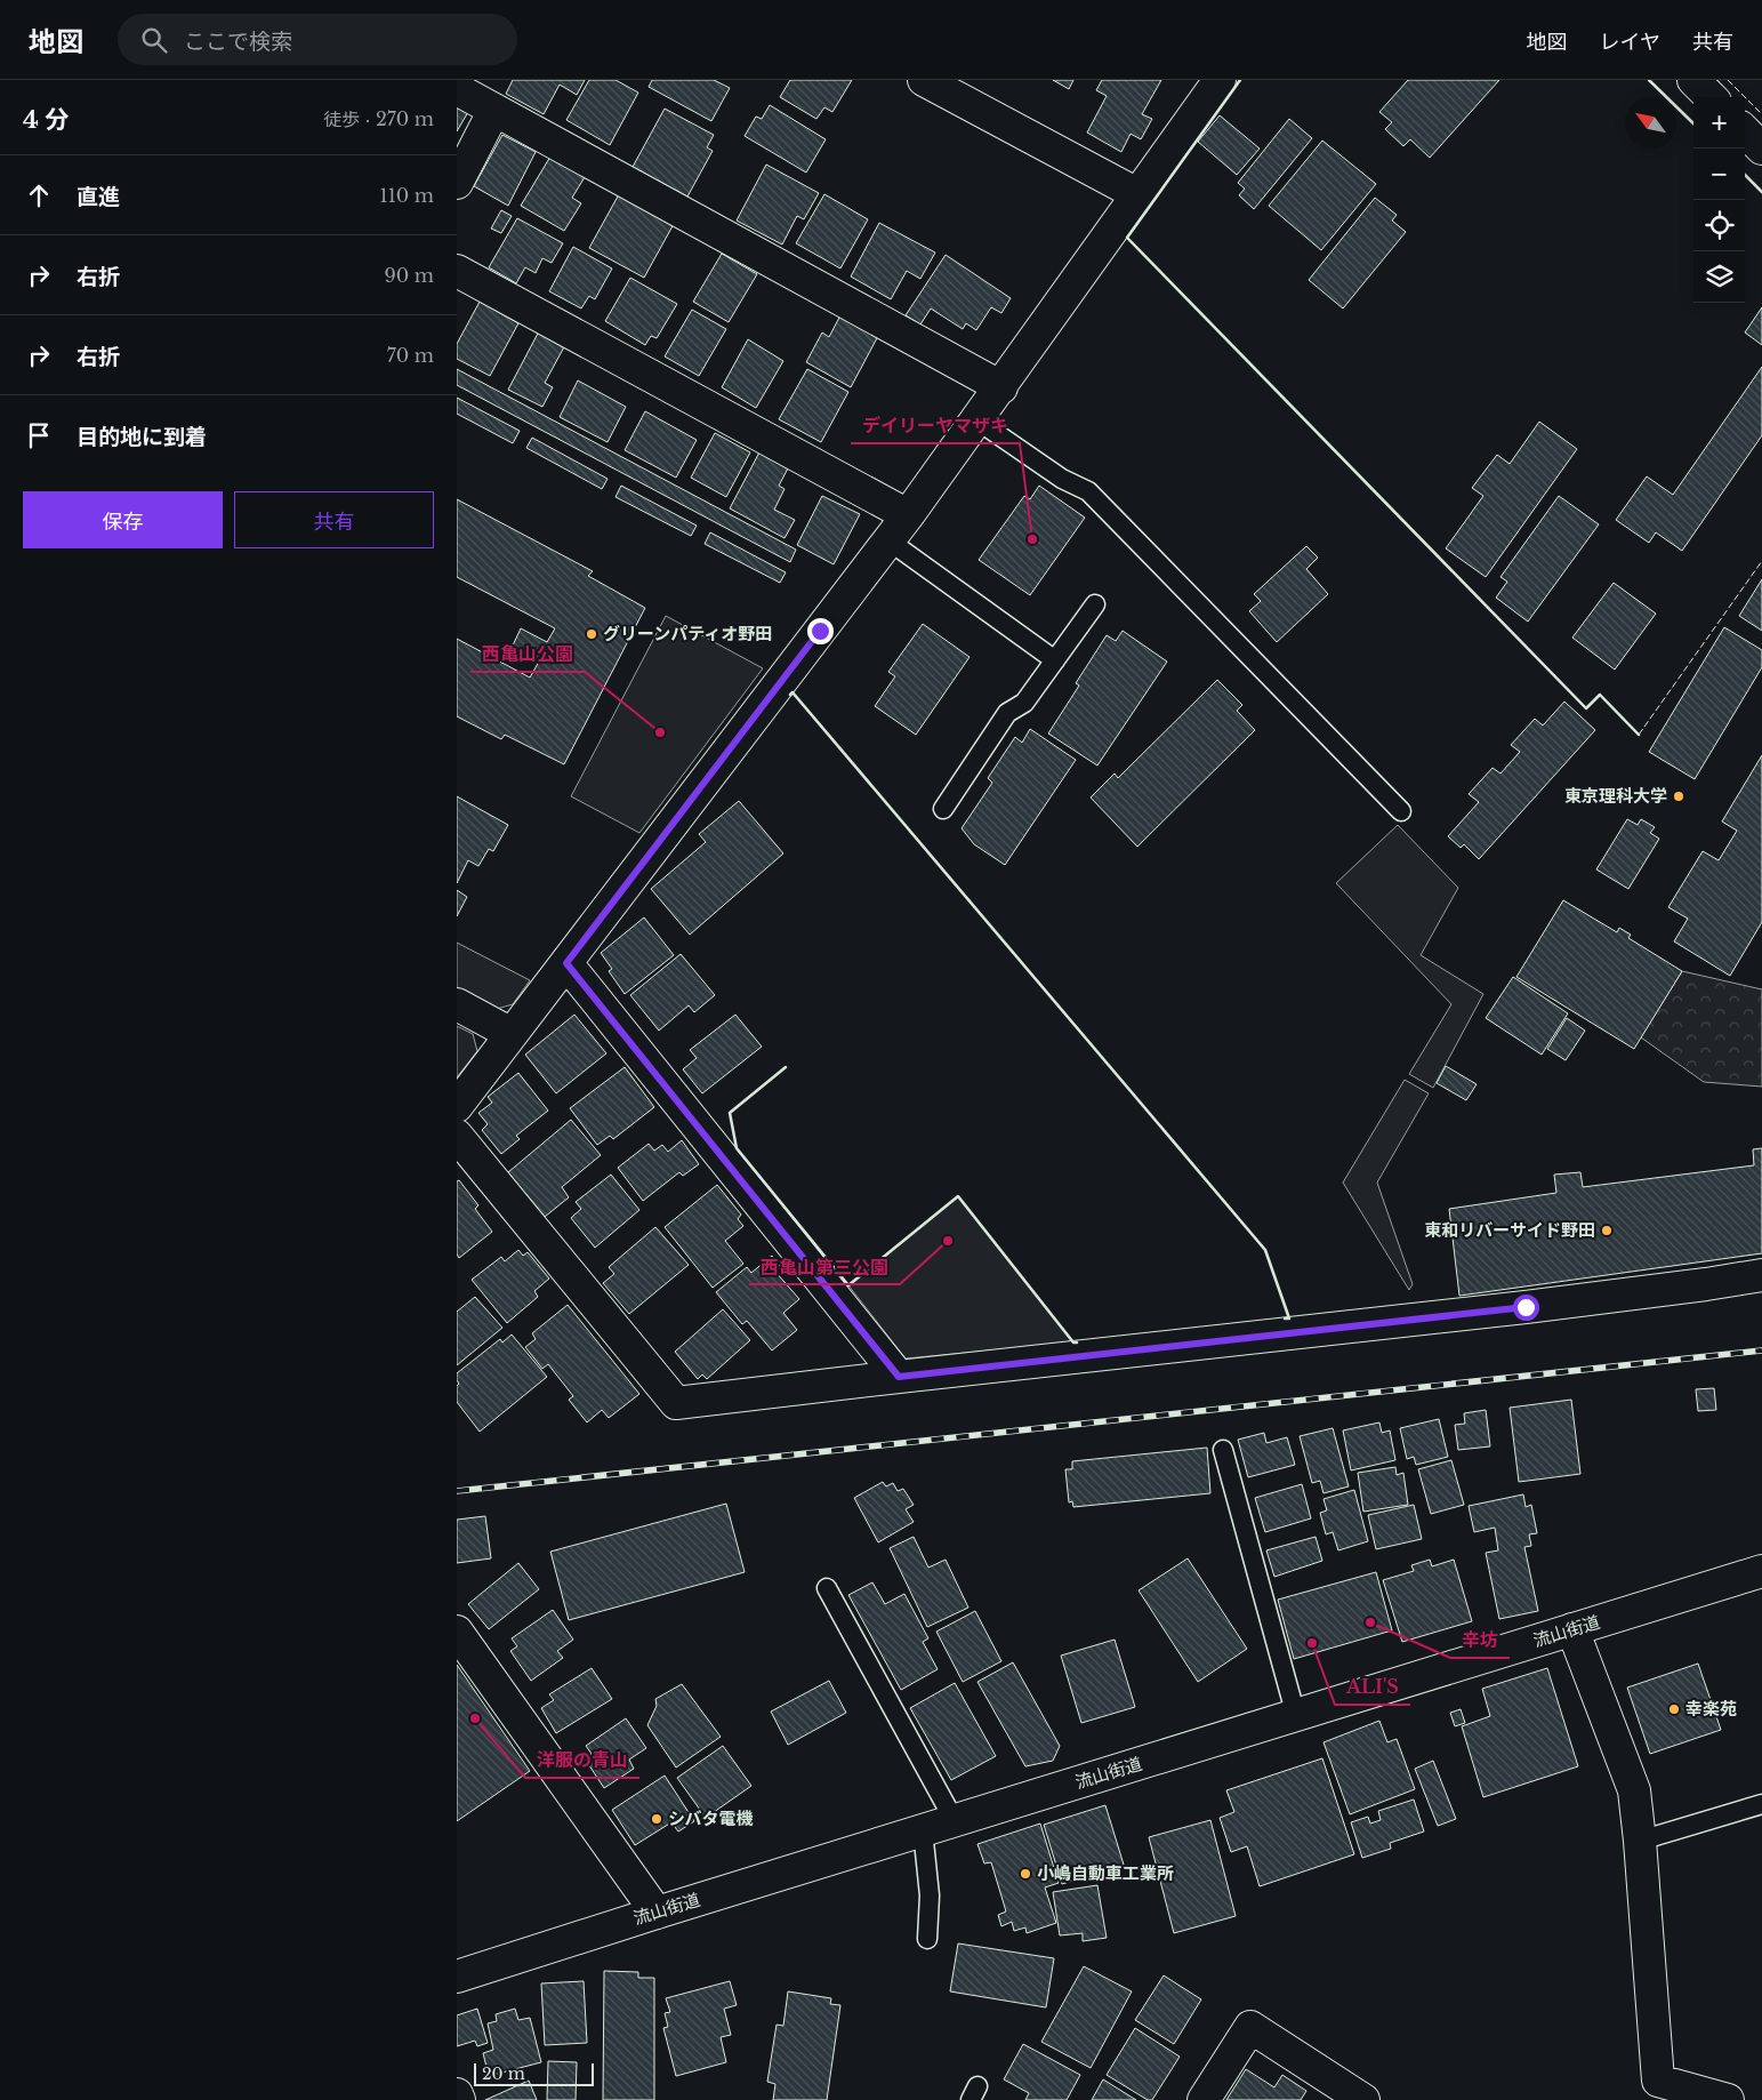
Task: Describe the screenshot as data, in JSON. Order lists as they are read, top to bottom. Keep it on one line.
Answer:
{"streets":{"street":["流山街道"]},"places":["デイリーヤマザキ","グリーンパティオ野田","西亀山公園","東京理科大学","東和リバーサイド野田","西亀山第三公園","辛坊","ALI'S","幸楽苑","洋服の青山","シバタ電機","小嶋自動車工業所"],"scale_bar":"20 m","north":"top left","page":{"header":"地図","search":"ここで検索","nav":["地図","レイヤ","共有"],"heading":["4 分","徒歩 · 270 m"],"map_buttons":["+","−"],"list":[["直進","110 m"],["右折","90 m"],["右折","70 m"],"目的地に到着"],"buttons":["保存","共有"],"scale":"20 m"}}
